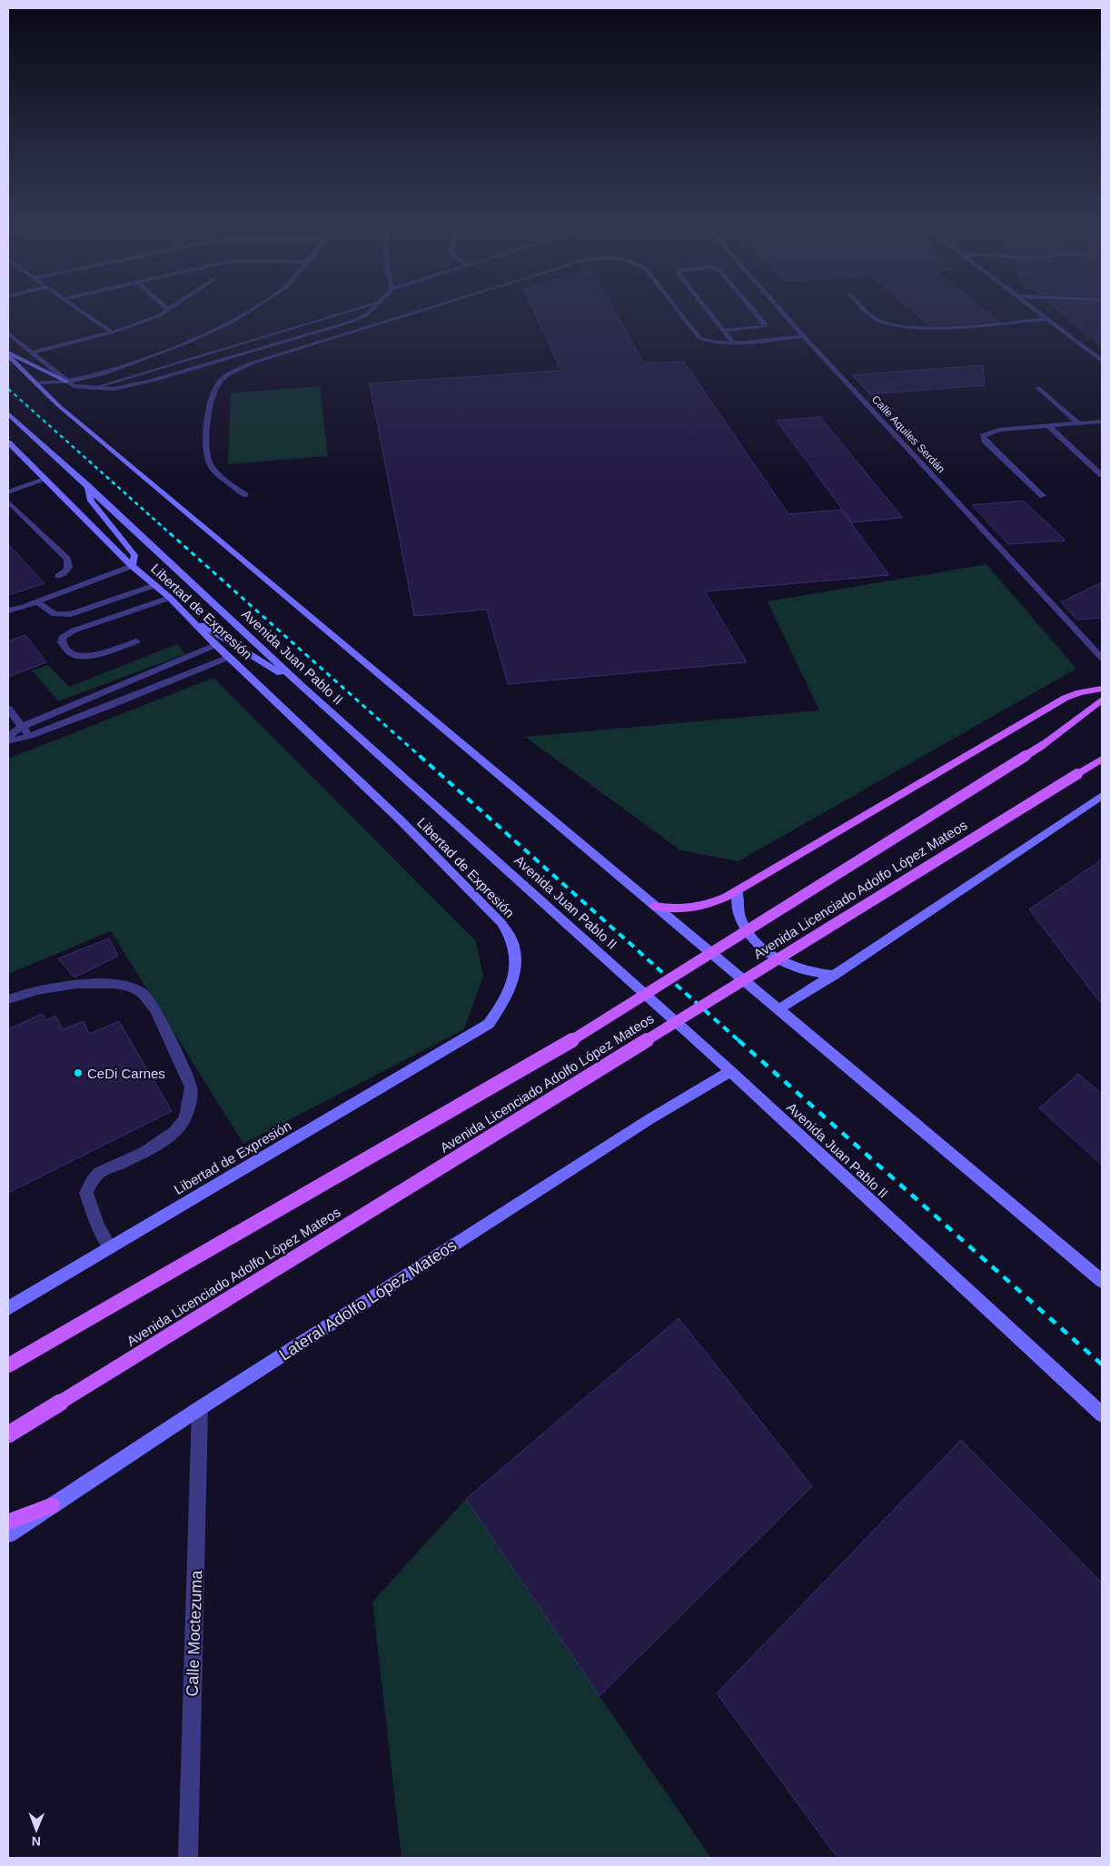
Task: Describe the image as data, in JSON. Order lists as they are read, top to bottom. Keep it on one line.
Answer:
{"streets":{"main road":["Libertad de Expresión","Avenida Juan Pablo II","Avenida Licenciado Adolfo López Mateos","Lateral Adolfo López Mateos"],"street":["Calle Aquiles Serdán","Calle Moctezuma"]},"crossings":[["Avenida Juan Pablo II","Lateral Adolfo López Mateos"],["Lateral Adolfo López Mateos","Calle Moctezuma"]],"places":["CeDi Carnes"],"north":"bottom"}
